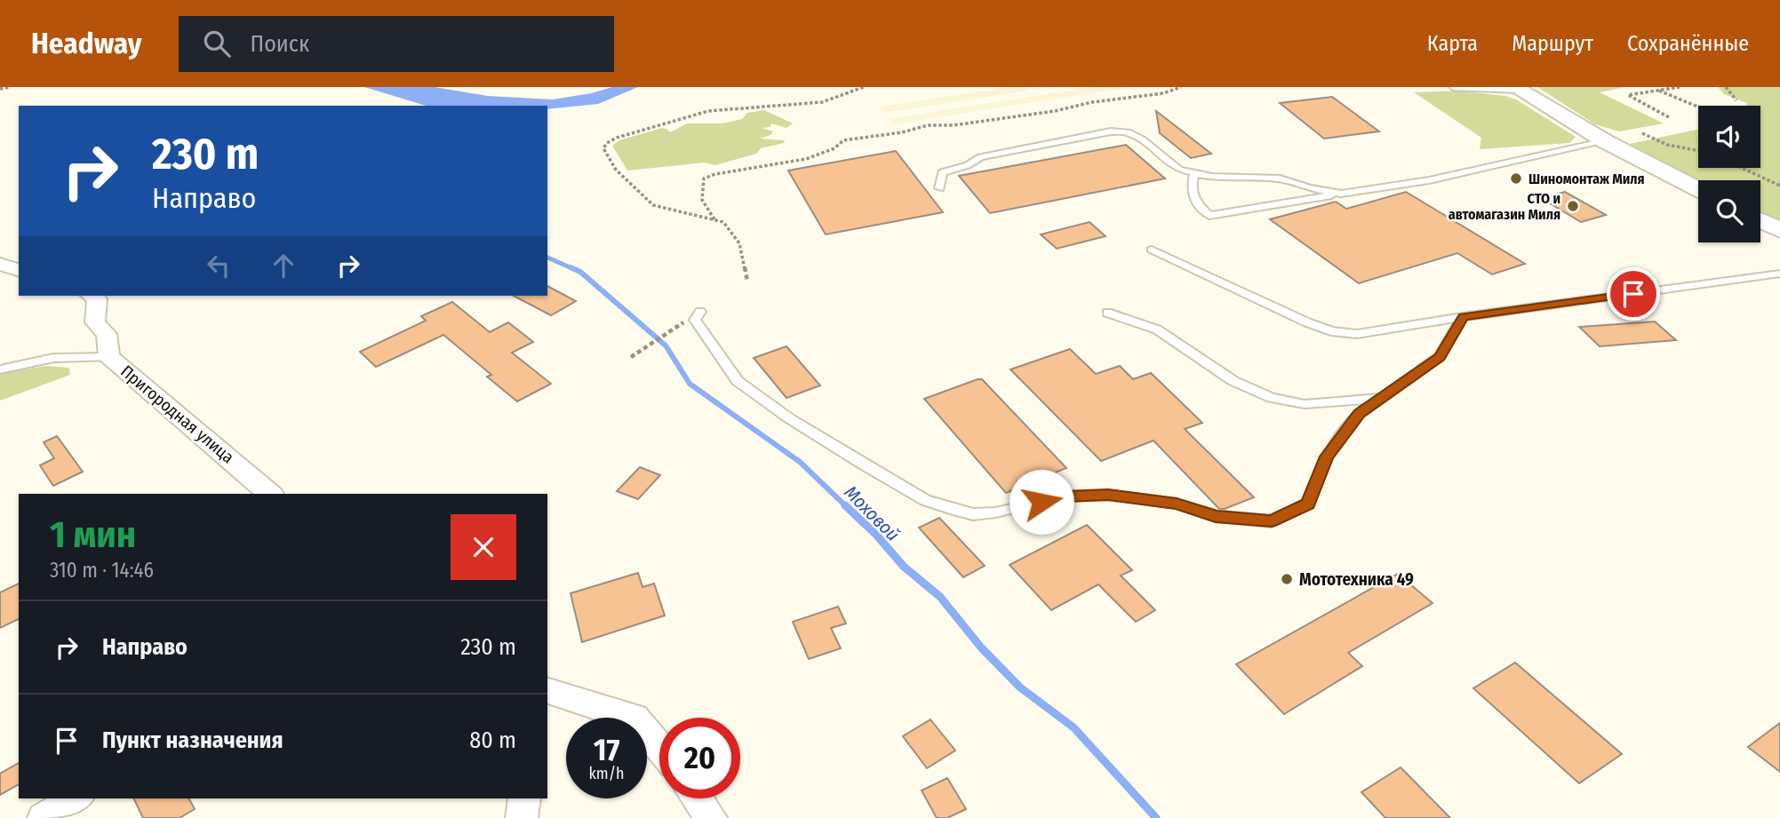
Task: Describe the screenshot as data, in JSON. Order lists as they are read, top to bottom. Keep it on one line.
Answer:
{"streets":{"street":["Пригородная улица"]},"water":["Моховой"],"places":["Шиномонтаж Миля","СТО и автомагазин Миля","Мототехника 49"],"page":{"header":"Headway","search":"Поиск","nav":["Карта","Маршрут","Сохранённые"],"turn":["230 m","Направо"],"heading":["1 мин","310 m · 14:46"],"list":[{"name":"Направо","value":"230 m"},{"name":"Пункт назначения","value":"80 m"}],"speed":"17 km/h","limit":"20"}}
